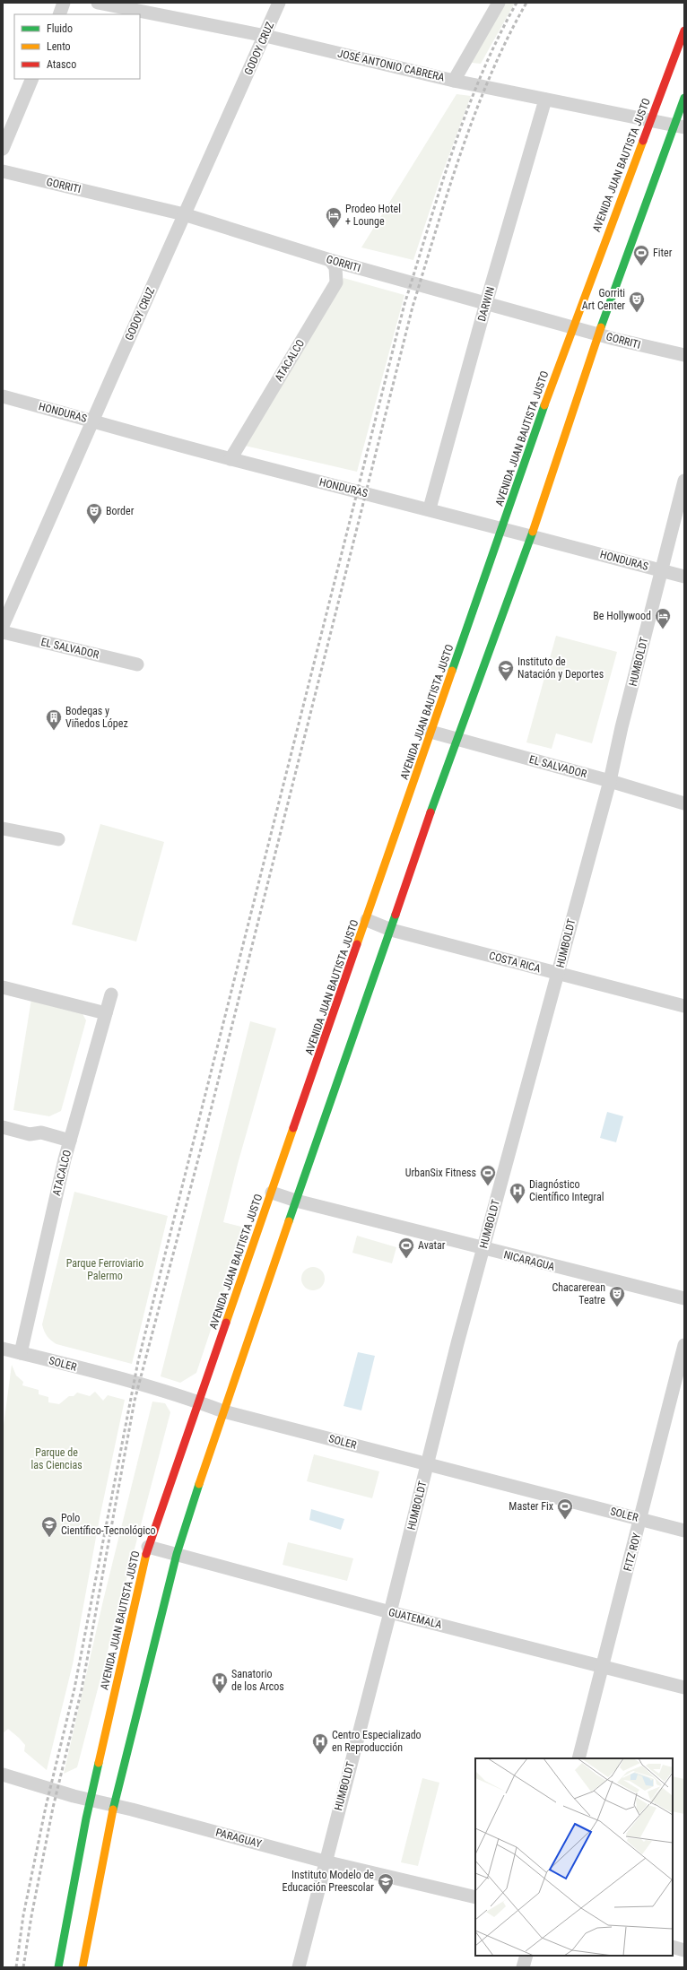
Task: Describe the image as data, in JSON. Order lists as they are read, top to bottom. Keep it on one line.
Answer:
{"streets":{"main road":["AVENIDA JUAN BAUTISTA JUSTO"],"street":["GODOY CRUZ","JOSÉ ANTONIO CABRERA","GORRITI","DARWIN","ATACALCO","HONDURAS","EL SALVADOR","HUMBOLDT","COSTA RICA","NICARAGUA","SOLER","FITZ ROY","GUATEMALA","PARAGUAY"]},"crossings":[["GODOY CRUZ","JOSÉ ANTONIO CABRERA"],["GODOY CRUZ","GORRITI"],["GODOY CRUZ","HONDURAS"],["JOSÉ ANTONIO CABRERA","AVENIDA JUAN BAUTISTA JUSTO"],["JOSÉ ANTONIO CABRERA","DARWIN"],["AVENIDA JUAN BAUTISTA JUSTO","GORRITI"],["AVENIDA JUAN BAUTISTA JUSTO","HONDURAS"],["AVENIDA JUAN BAUTISTA JUSTO","EL SALVADOR"],["AVENIDA JUAN BAUTISTA JUSTO","COSTA RICA"],["AVENIDA JUAN BAUTISTA JUSTO","NICARAGUA"],["AVENIDA JUAN BAUTISTA JUSTO","SOLER"],["AVENIDA JUAN BAUTISTA JUSTO","GUATEMALA"],["AVENIDA JUAN BAUTISTA JUSTO","PARAGUAY"],["GORRITI","DARWIN"],["GORRITI","ATACALCO"],["DARWIN","HONDURAS"],["ATACALCO","HONDURAS"],["ATACALCO","SOLER"],["HONDURAS","HUMBOLDT"],["EL SALVADOR","HUMBOLDT"],["HUMBOLDT","COSTA RICA"],["HUMBOLDT","NICARAGUA"],["HUMBOLDT","SOLER"],["HUMBOLDT","GUATEMALA"],["HUMBOLDT","PARAGUAY"],["SOLER","FITZ ROY"],["FITZ ROY","GUATEMALA"]],"parks":["Parque Ferroviario Palermo","Parque de las Ciencias"],"places":{"hotel":["Prodeo Hotel + Lounge","Be Hollywood"],"sports":["Fiter","UrbanSix Fitness","Avatar","Master Fix"],"theatre":["Gorriti Art Center","Border","Chacarerean Teatre"],"school or university":["Instituto de Natación y Deportes","Polo Científico-Tecnológico","Instituto Modelo de Educación Preescolar"],"building":["Bodegas y Viñedos López"],"hospital":["Diagnóstico Científico Integral","Sanatorio de los Arcos","Centro Especializado en Reproducción"]},"legend":["Fluido","Lento","Atasco"]}
